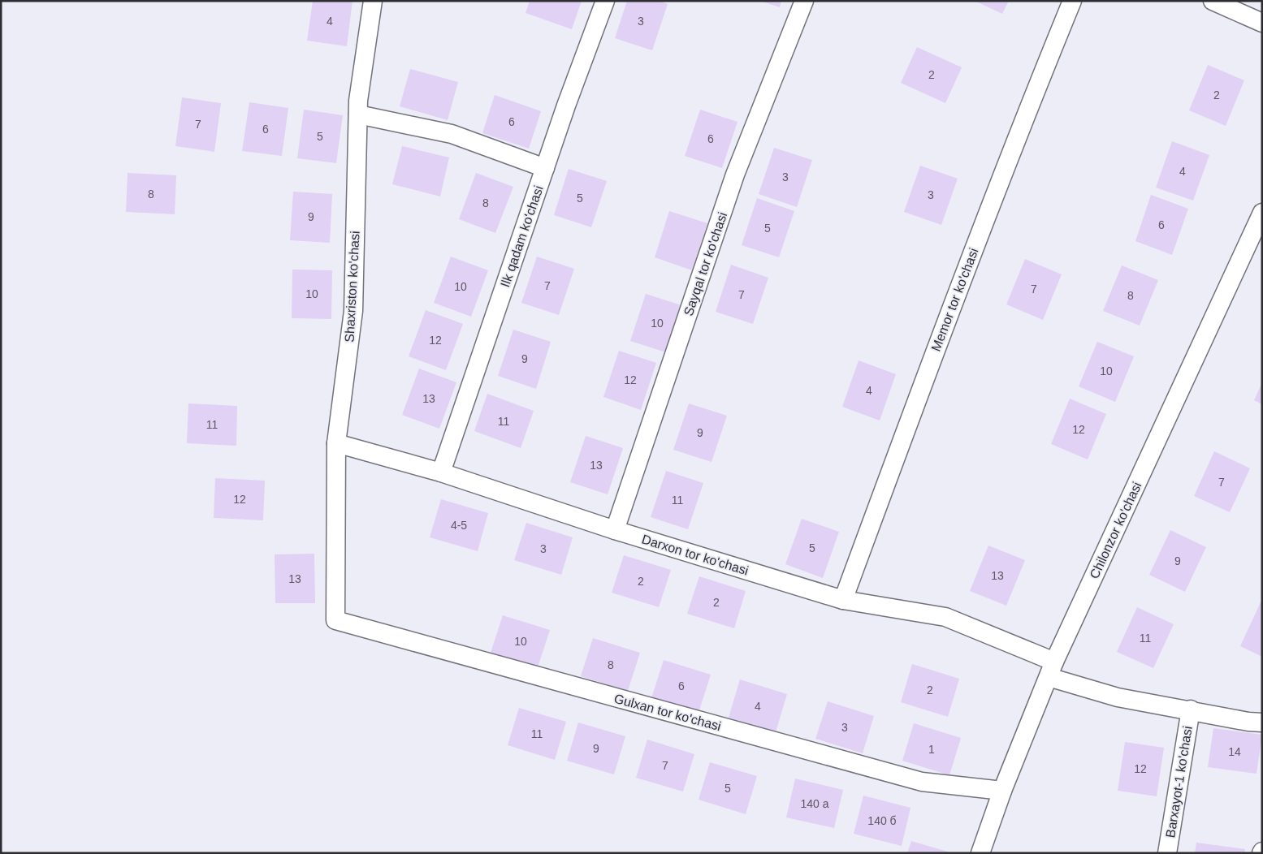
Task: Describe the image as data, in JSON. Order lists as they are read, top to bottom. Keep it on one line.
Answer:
{"streets":{"street":["Ilk qadam ko'chasi","Sayqal tor ko'chasi","Shaxriston ko'chasi","Memor tor ko'chasi","Chilonzor ko'chasi","Darxon tor ko'chasi","Gulxan tor ko'chasi","Barxayot-1 ko'chasi"]},"crossings":[["Ilk qadam ko'chasi","Darxon tor ko'chasi"],["Sayqal tor ko'chasi","Darxon tor ko'chasi"],["Shaxriston ko'chasi","Darxon tor ko'chasi"],["Shaxriston ko'chasi","Gulxan tor ko'chasi"],["Memor tor ko'chasi","Darxon tor ko'chasi"],["Chilonzor ko'chasi","Darxon tor ko'chasi"],["Chilonzor ko'chasi","Gulxan tor ko'chasi"],["Darxon tor ko'chasi","Barxayot-1 ko'chasi"]],"house_numbers":["4","3","2","2","6","7","6","5","6","4","3","8","3","5","8","9","6","5","7","10","7","10","7","8","10","12","9","10","12","4","13","11","11","12","9","13","7","12","11","4-5","5","3","9","13","13","2","2","11","10","8","6","2","4","3","11","9","1","14","7","12","5","140 а","140 б"]}
